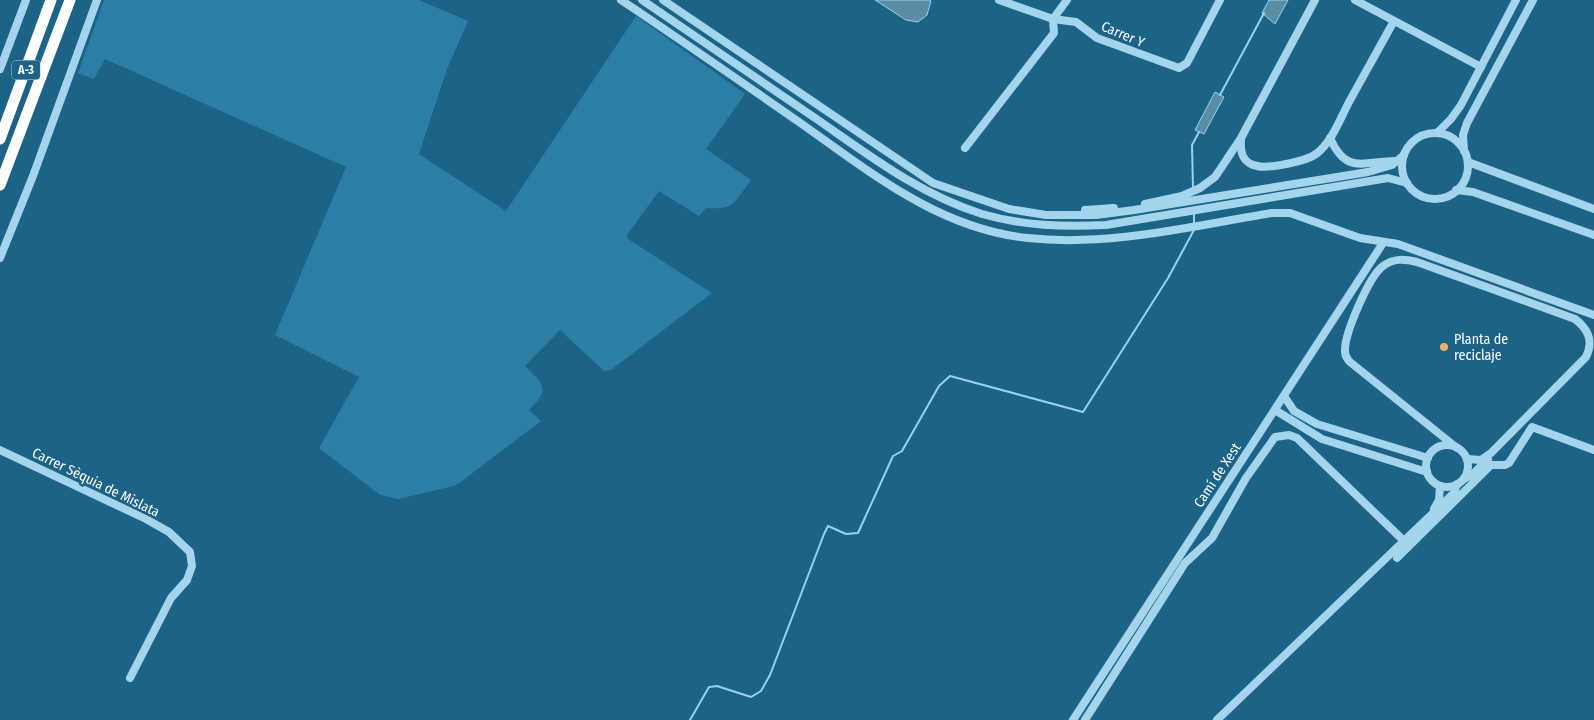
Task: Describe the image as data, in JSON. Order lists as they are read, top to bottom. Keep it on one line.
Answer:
{"streets":{"highway":["A-3"],"street":["Carrer Y","Camí de Xest","Carrer Sèquia de Mislata"]},"places":["Planta de reciclaje"]}
